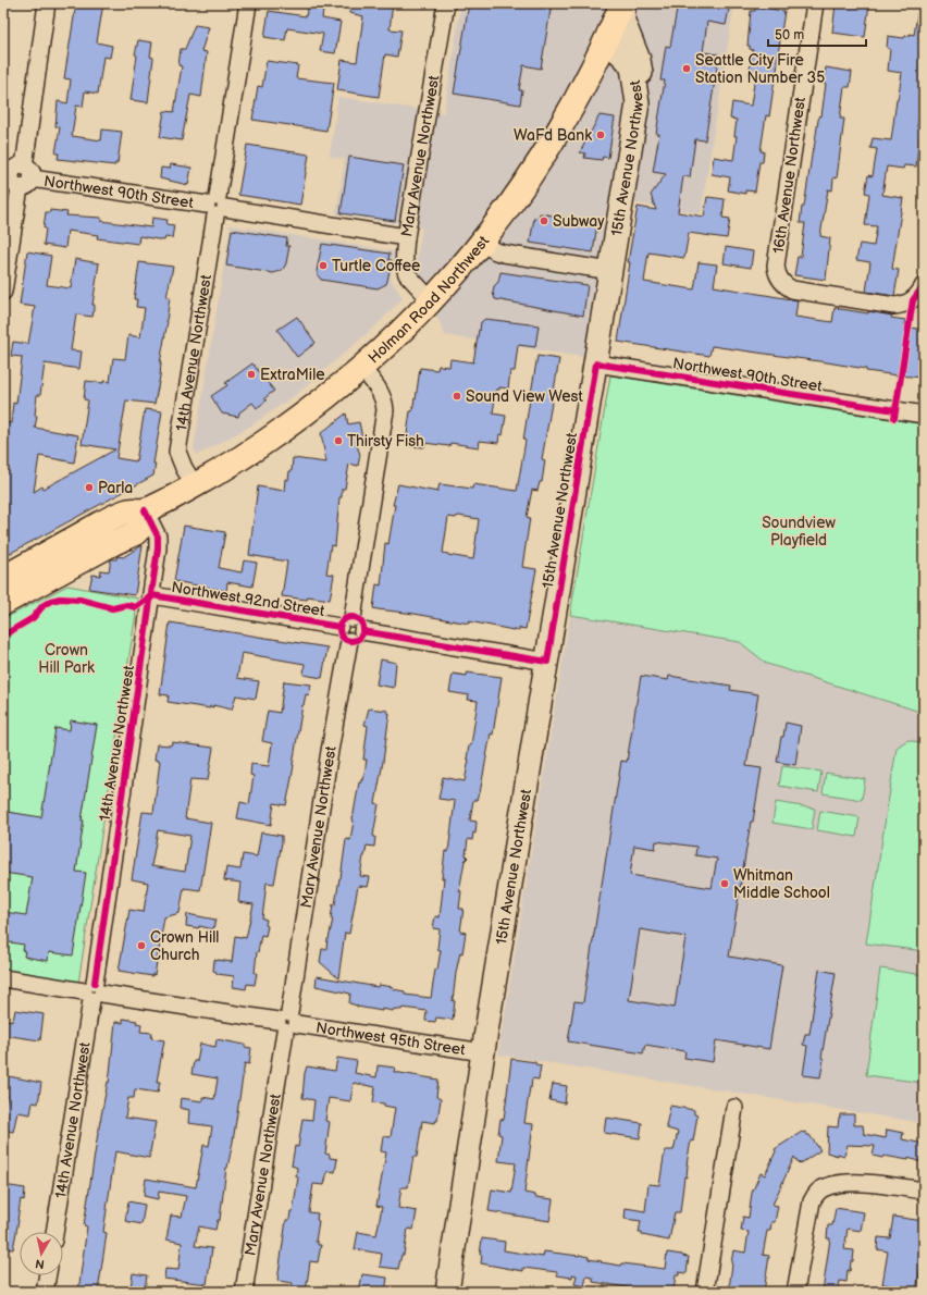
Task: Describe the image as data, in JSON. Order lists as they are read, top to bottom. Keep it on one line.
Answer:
{"streets":{"main road":["15th Avenue Northwest","Holman Road Northwest"],"street":["Mary Avenue Northwest","16th Avenue Northwest","Northwest 90th Street","14th Avenue Northwest","Northwest 92nd Street","Northwest 95th Street"]},"crossings":[["Mary Avenue Northwest","Northwest 90th Street"],["Mary Avenue Northwest","Holman Road Northwest"],["Mary Avenue Northwest","Northwest 92nd Street"],["Mary Avenue Northwest","Northwest 95th Street"],["15th Avenue Northwest","Northwest 90th Street"],["15th Avenue Northwest","Holman Road Northwest"],["15th Avenue Northwest","Northwest 92nd Street"],["15th Avenue Northwest","Northwest 95th Street"],["Northwest 90th Street","14th Avenue Northwest"],["Holman Road Northwest","14th Avenue Northwest"],["14th Avenue Northwest","Northwest 92nd Street"],["14th Avenue Northwest","Northwest 95th Street"]],"parks":["Soundview Playfield","Crown Hill Park"],"places":["Seattle City Fire Station Number 35","WaFd Bank","Subway","Turtle Coffee","ExtraMile","Sound View West","Thirsty Fish","Parla","Whitman Middle School","Crown Hill Church"],"scale_bar":"50 m","north":"bottom"}
